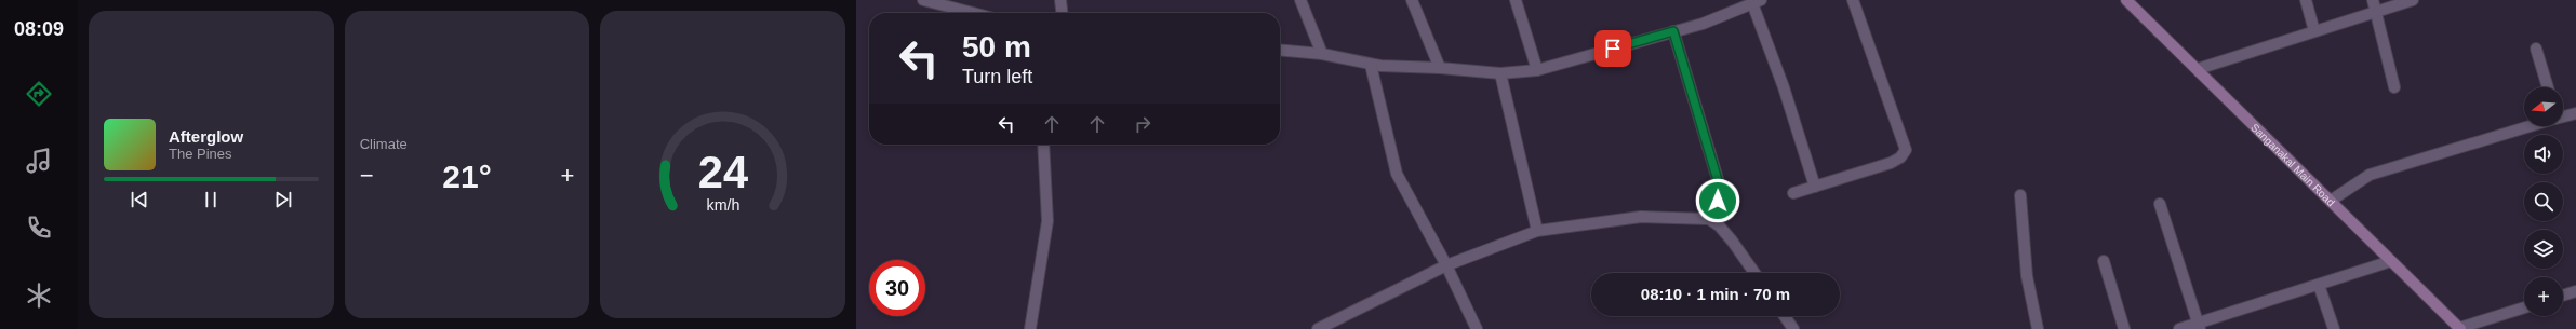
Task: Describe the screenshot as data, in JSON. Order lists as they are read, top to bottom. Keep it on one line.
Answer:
{"streets":{"street":["Sanganakal Main Road"]},"north":"left","page":{"tabs":"08:09","tile":"Climate","turn":["50 m","Turn left"],"map_buttons":"+","song":["Afterglow","The Pines"],"heat":["−","21°","+"],"limit":"30","trip":"08:10 · 1 min · 70 m","gauge":["24","km/h"]}}
